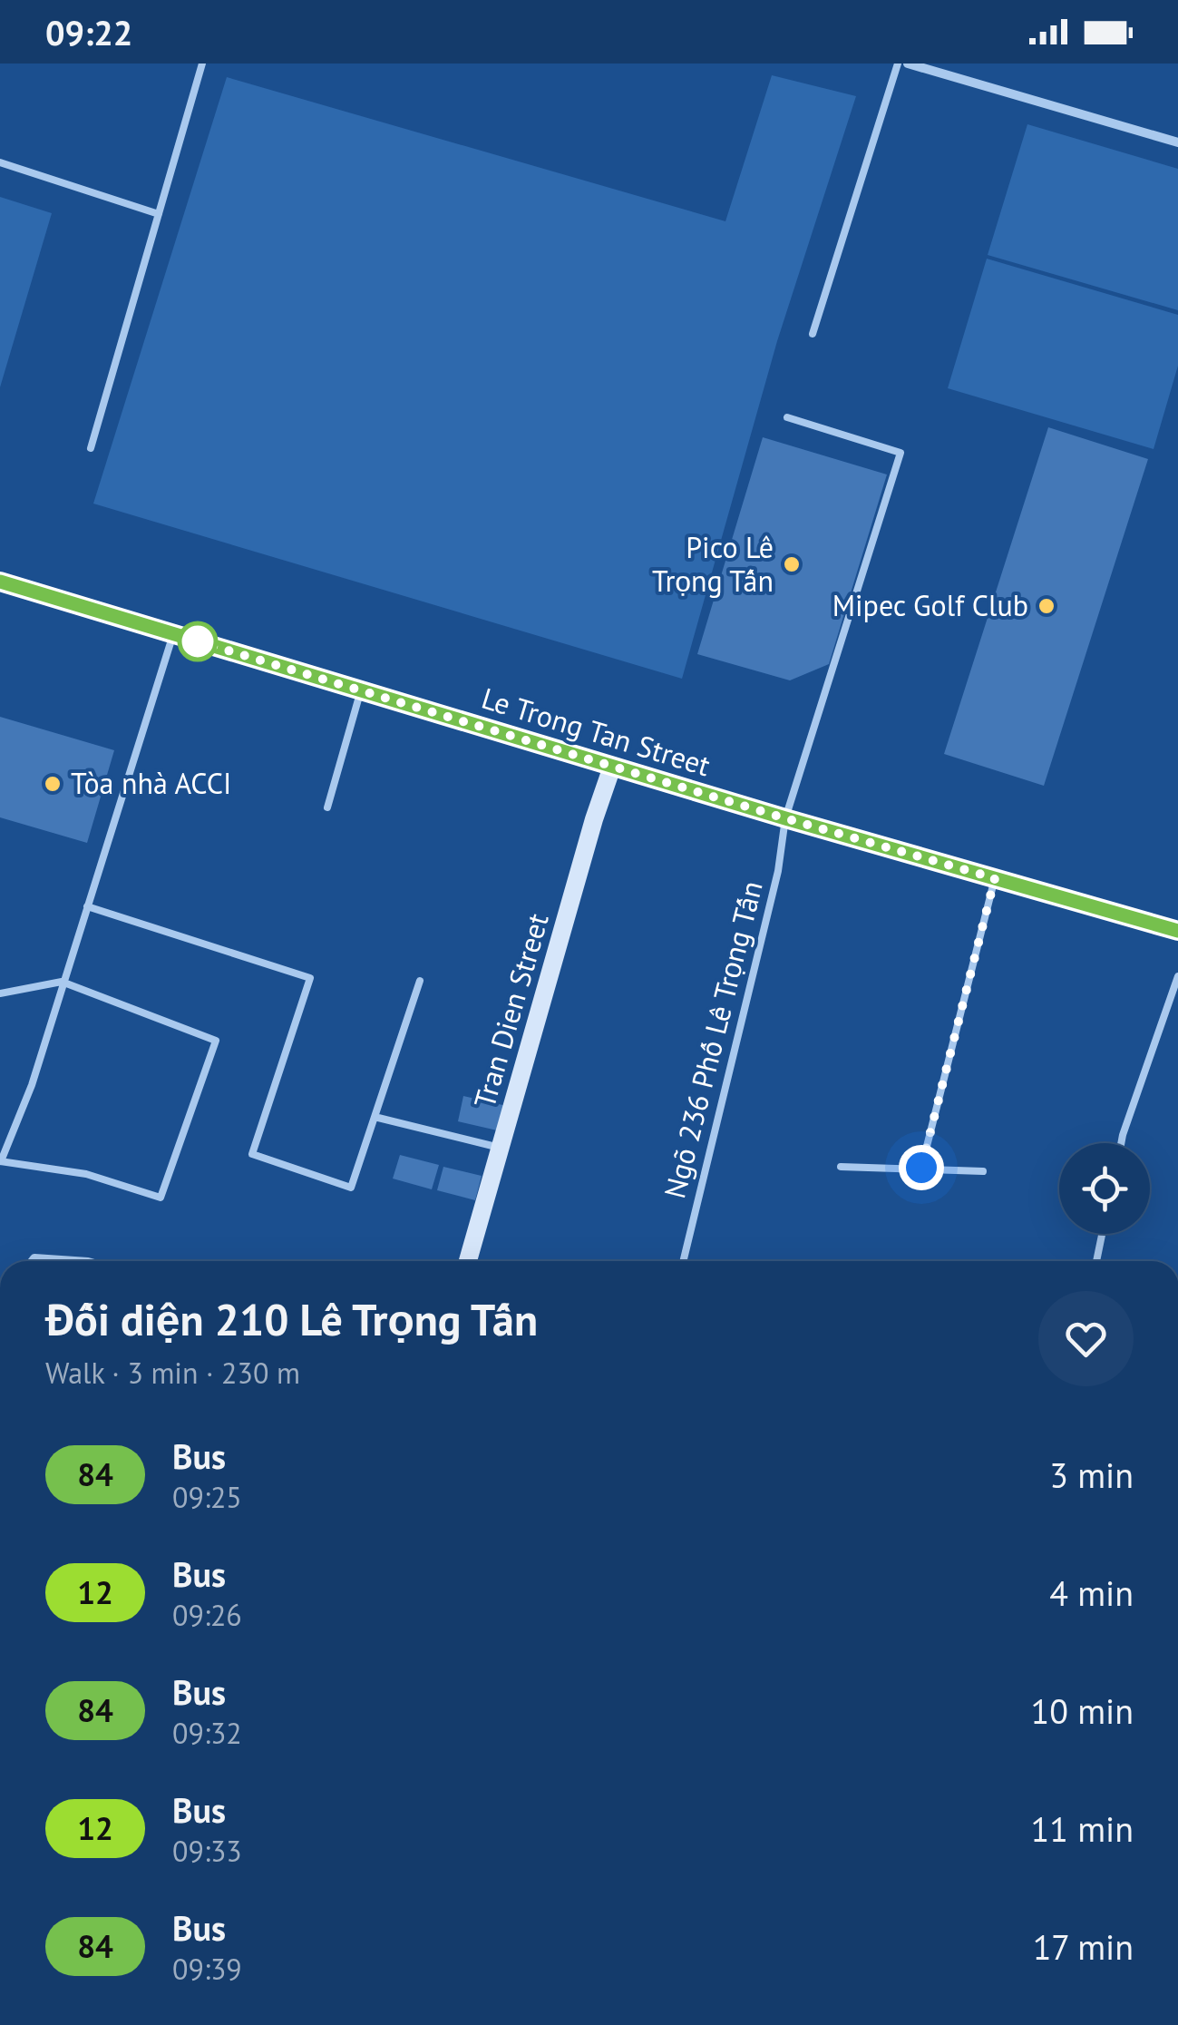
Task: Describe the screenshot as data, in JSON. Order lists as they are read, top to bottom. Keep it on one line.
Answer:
{"streets":{"main road":["Le Trong Tan Street","Tran Dien Street"],"lane":["Ngõ 236 Phố Lê Trọng Tấn"]},"crossings":[["Le Trong Tan Street","Tran Dien Street"],["Le Trong Tan Street","Ngõ 236 Phố Lê Trọng Tấn"]],"places":["Pico Lê Trọng Tấn","Mipec Golf Club","Tòa nhà ACCI"],"lines":["bus line 84"],"page":{"status":"09:22","heading":["Đối diện 210 Lê Trọng Tấn","Walk · 3 min · 230 m"],"list":[{"mark":"84","name":"Bus","note":"09:25","value":"3 min"},{"mark":"12","name":"Bus","note":"09:26","value":"4 min"},{"mark":"84","name":"Bus","note":"09:32","value":"10 min"},{"mark":"12","name":"Bus","note":"09:33","value":"11 min"},{"mark":"84","name":"Bus","note":"09:39","value":"17 min"}]}}
